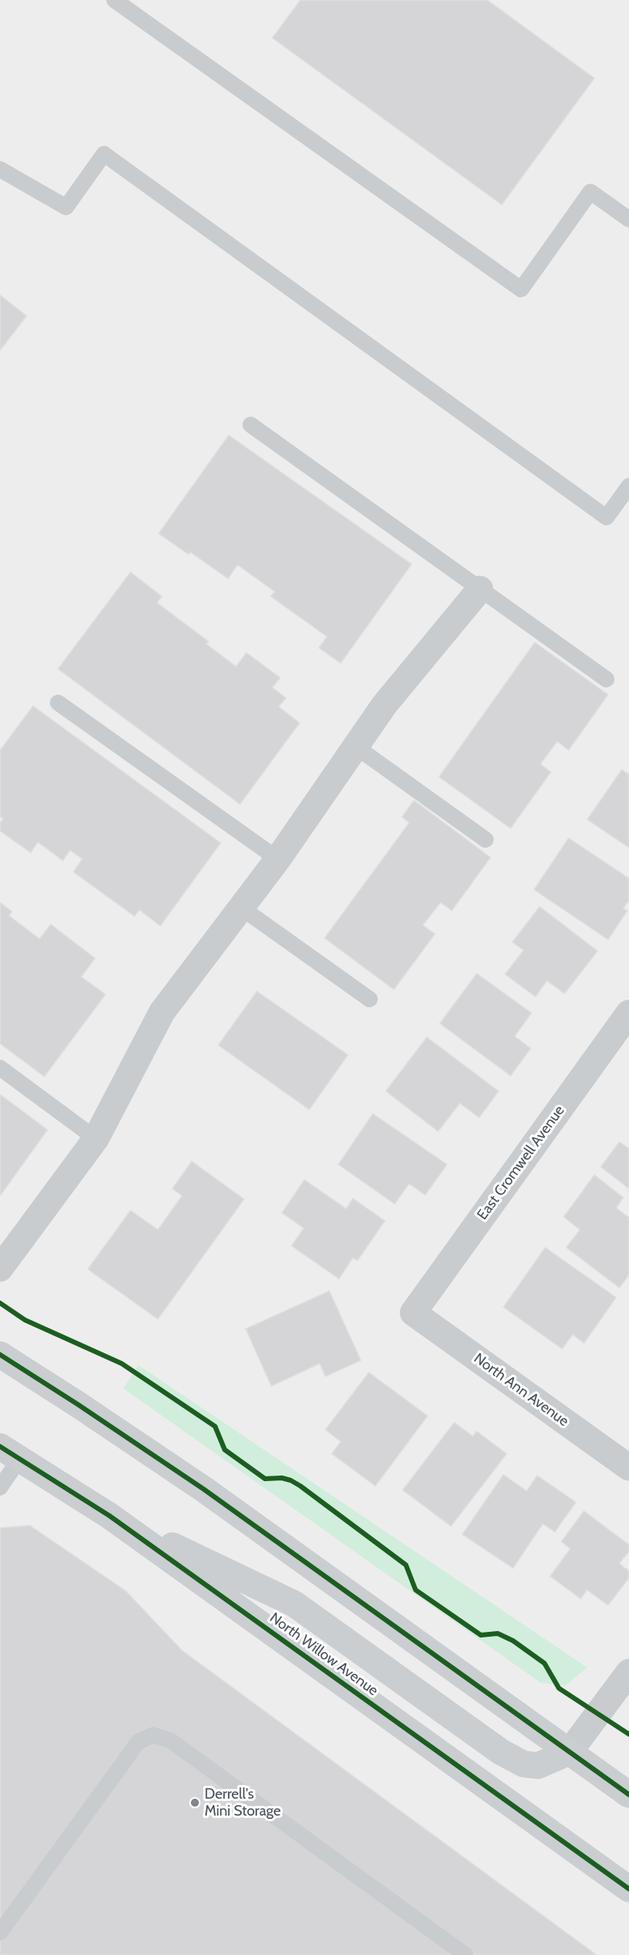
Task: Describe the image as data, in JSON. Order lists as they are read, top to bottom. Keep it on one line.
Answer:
{"streets":{"main road":["North Willow Avenue"],"street":["East Cromwell Avenue","North Ann Avenue"]},"crossings":[["East Cromwell Avenue","North Ann Avenue"]],"places":["Derrell's Mini Storage"]}
